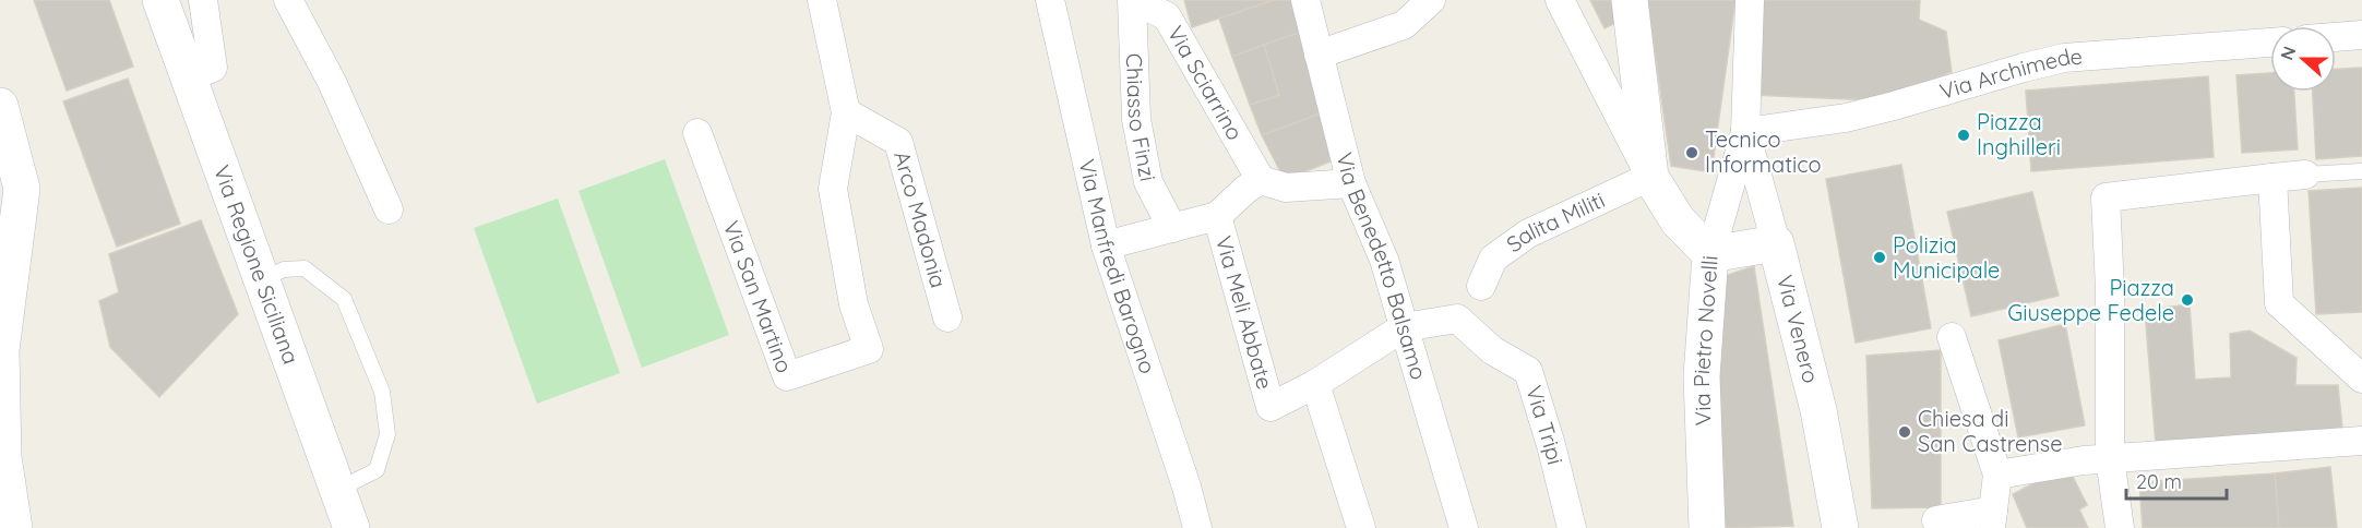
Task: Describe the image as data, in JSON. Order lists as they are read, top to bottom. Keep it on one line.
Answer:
{"streets":{"street":["Via Archimede","Via Sciarrino","Chiasso Finzi","Arco Madonia","Salita Militi","Via Regione Siciliana","Via Manfredi Barogno","Via Benedetto Balsamo","Via San Martino","Via Meli Abbate","Via Venero","Via Pietro Novelli","Via Tripi"]},"crossings":[["Via Archimede","Via Venero"],["Via Archimede","Via Pietro Novelli"],["Via Sciarrino","Chiasso Finzi"],["Via Sciarrino","Via Meli Abbate"],["Chiasso Finzi","Via Meli Abbate"],["Arco Madonia","Via San Martino"],["Via Manfredi Barogno","Via Meli Abbate"],["Via Benedetto Balsamo","Via Tripi"],["Via Venero","Via Pietro Novelli"]],"places":["Piazza Inghilleri","Tecnico Informatico","Polizia Municipale","Piazza Giuseppe Fedele","Chiesa di San Castrense"],"scale_bar":"20 m","north":"left"}
